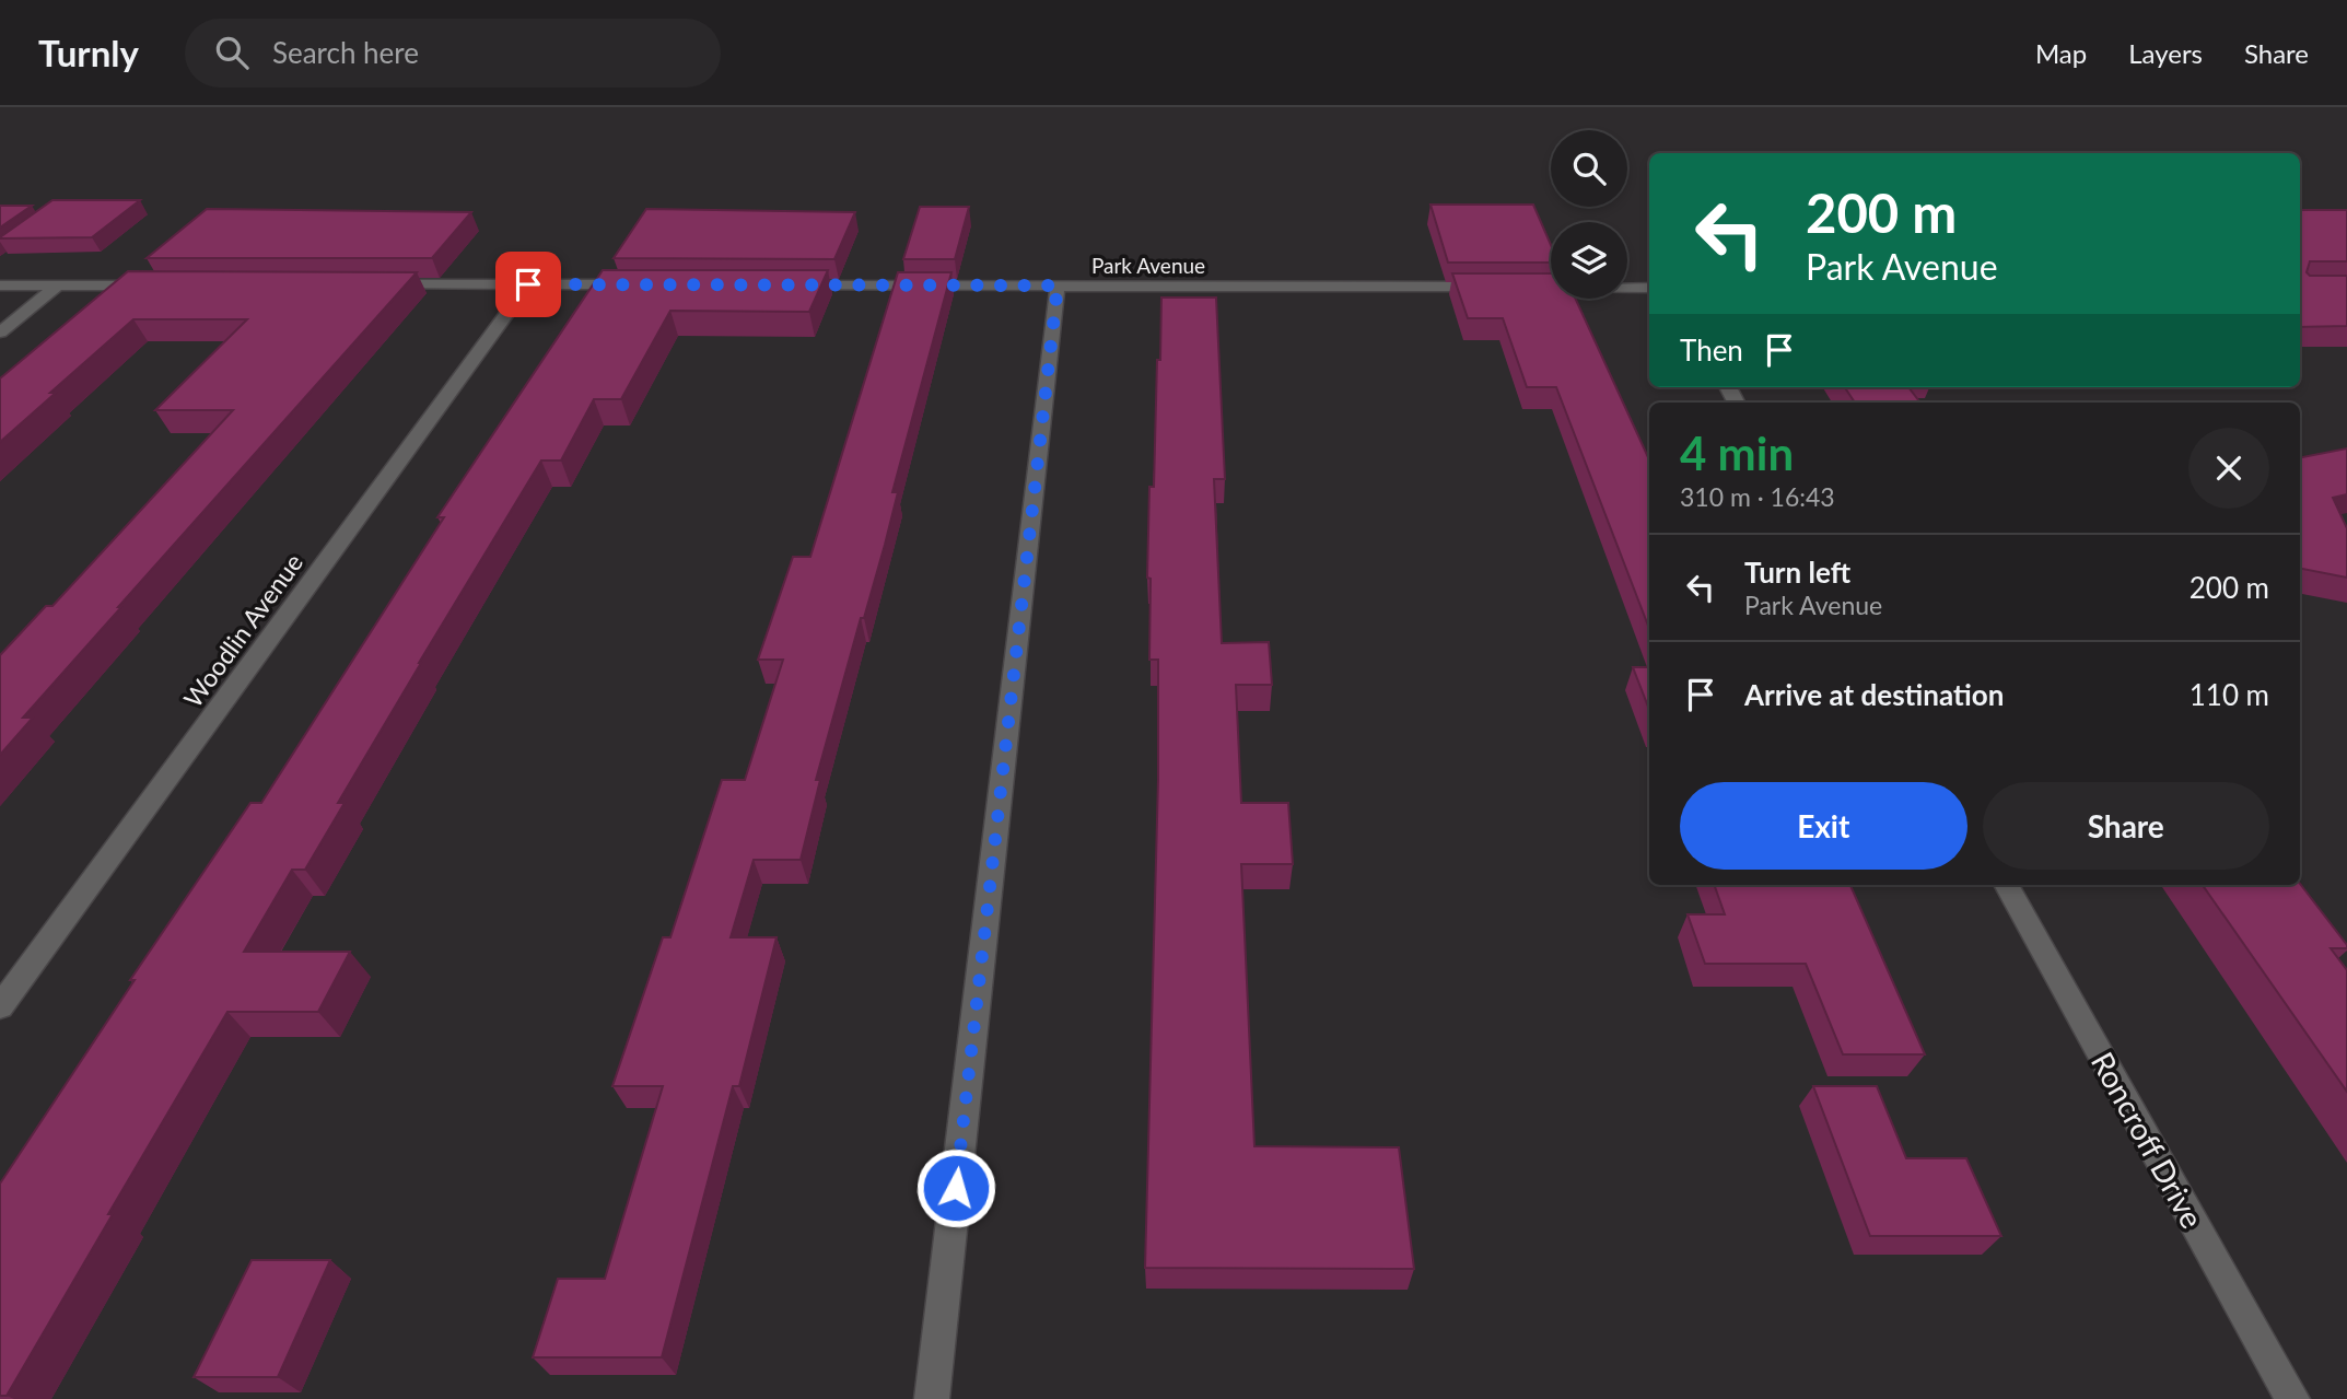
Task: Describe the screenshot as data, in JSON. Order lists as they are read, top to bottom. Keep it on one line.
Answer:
{"streets":{"street":["Park Avenue","Woodlin Avenue","Roncroff Drive"]},"page":{"header":"Turnly","search":"Search here","nav":["Map","Layers","Share"],"turn":["200 m","Park Avenue"],"then":"Then","heading":["4 min","310 m · 16:43"],"list":[{"name":"Turn left","note":"Park Avenue","value":"200 m"},{"name":"Arrive at destination","value":"110 m"}],"buttons":["Exit","Share"]}}
